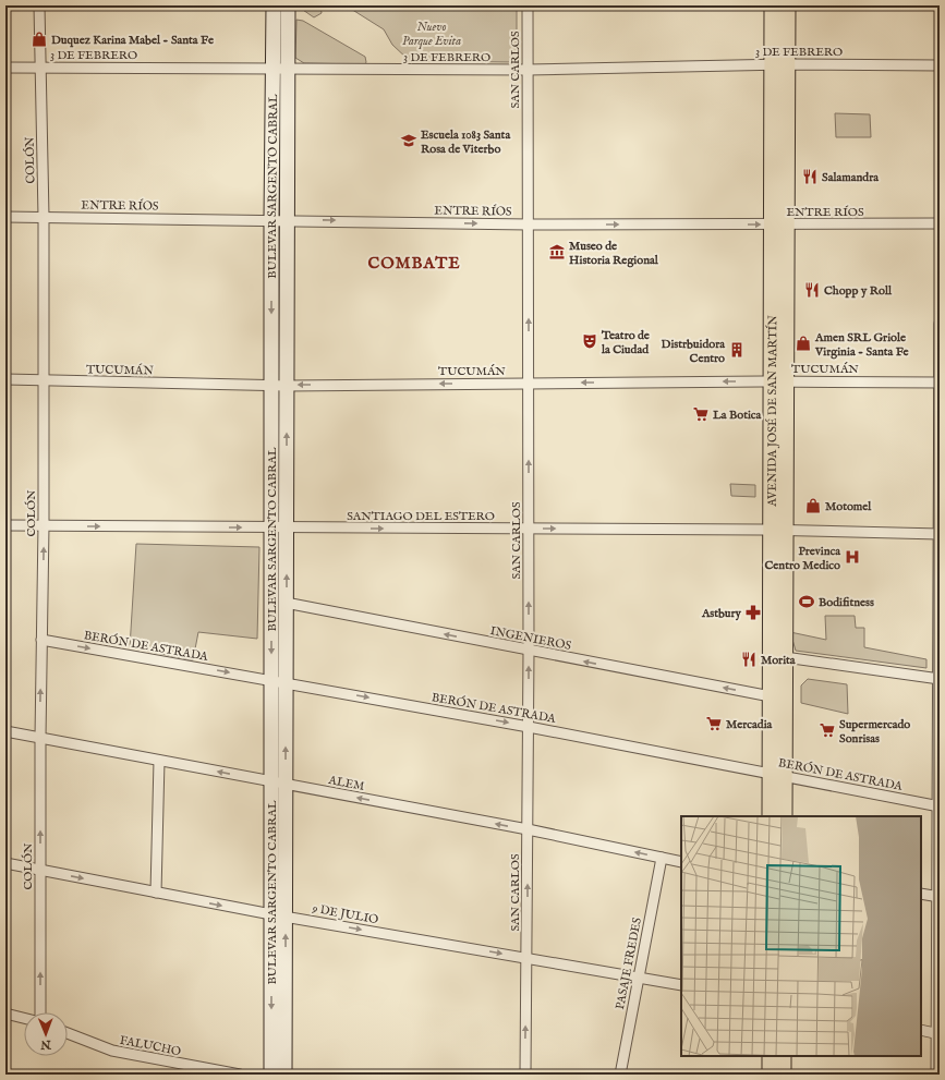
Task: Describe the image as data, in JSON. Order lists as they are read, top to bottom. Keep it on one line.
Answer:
{"streets":{"main road":["BULEVAR SARGENTO CABRAL","AVENIDA JOSÉ DE SAN MARTÍN"],"street":["3 DE FEBRERO","SAN CARLOS","COLÓN","ENTRE RÍOS","TUCUMÁN","SANTIAGO DEL ESTERO","INGENIEROS","BERÓN DE ASTRADA","ALEM","9 DE JULIO","PASAJE FREDES","FALUCHO"]},"crossings":[["3 DE FEBRERO","SAN CARLOS"],["3 DE FEBRERO","COLÓN"],["3 DE FEBRERO","BULEVAR SARGENTO CABRAL"],["3 DE FEBRERO","AVENIDA JOSÉ DE SAN MARTÍN"],["SAN CARLOS","ENTRE RÍOS"],["SAN CARLOS","TUCUMÁN"],["SAN CARLOS","SANTIAGO DEL ESTERO"],["SAN CARLOS","INGENIEROS"],["SAN CARLOS","BERÓN DE ASTRADA"],["SAN CARLOS","ALEM"],["SAN CARLOS","9 DE JULIO"],["COLÓN","ENTRE RÍOS"],["COLÓN","TUCUMÁN"],["COLÓN","SANTIAGO DEL ESTERO"],["COLÓN","BERÓN DE ASTRADA"],["COLÓN","ALEM"],["COLÓN","9 DE JULIO"],["BULEVAR SARGENTO CABRAL","ENTRE RÍOS"],["BULEVAR SARGENTO CABRAL","TUCUMÁN"],["BULEVAR SARGENTO CABRAL","SANTIAGO DEL ESTERO"],["BULEVAR SARGENTO CABRAL","INGENIEROS"],["BULEVAR SARGENTO CABRAL","BERÓN DE ASTRADA"],["BULEVAR SARGENTO CABRAL","ALEM"],["BULEVAR SARGENTO CABRAL","9 DE JULIO"],["ENTRE RÍOS","AVENIDA JOSÉ DE SAN MARTÍN"],["TUCUMÁN","AVENIDA JOSÉ DE SAN MARTÍN"],["AVENIDA JOSÉ DE SAN MARTÍN","SANTIAGO DEL ESTERO"],["AVENIDA JOSÉ DE SAN MARTÍN","INGENIEROS"],["AVENIDA JOSÉ DE SAN MARTÍN","BERÓN DE ASTRADA"],["ALEM","PASAJE FREDES"],["9 DE JULIO","PASAJE FREDES"]],"one_way":["SAN CARLOS","COLÓN","ENTRE RÍOS","TUCUMÁN","SANTIAGO DEL ESTERO","INGENIEROS","BERÓN DE ASTRADA","ALEM","9 DE JULIO"],"districts":["COMBATE"],"parks":["Nuevo Parque Evita"],"places":{"shop":["Duquez Karina Mabel - Santa Fe","Amen SRL Griole Virginia - Santa Fe","Motomel"],"school or university":["Escuela 1083 Santa Rosa de Viterbo"],"restaurant":["Salamandra","Chopp y Roll","Morita"],"museum":["Museo de Historia Regional"],"theatre":["Teatro de la Ciudad"],"building":["Distrbuidora Centro"],"supermarket":["La Botica","Mercadia","Supermercado Sonrisas"],"hospital":["Previnca Centro Medico"],"sports":["Bodifitness"],"pharmacy":["Astbury"]},"north":"bottom"}
